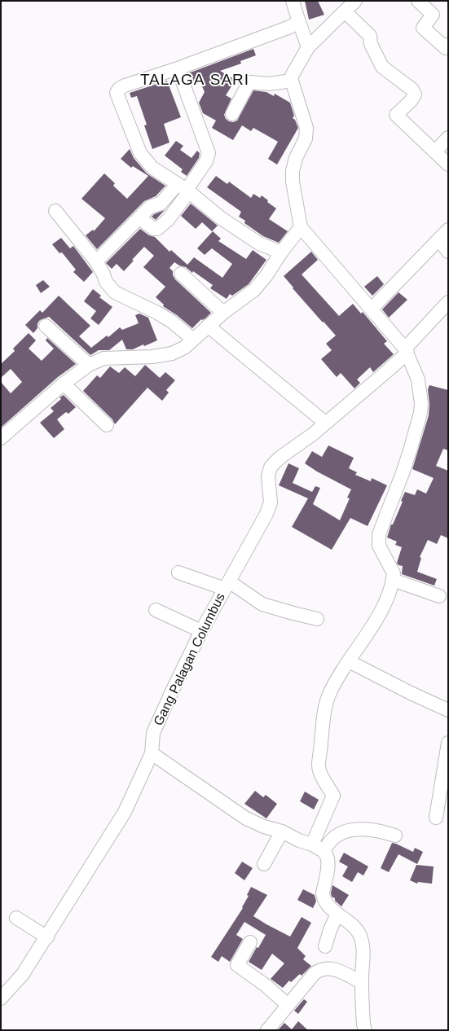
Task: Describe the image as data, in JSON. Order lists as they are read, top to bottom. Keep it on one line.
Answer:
{"streets":{"street":["Gang Palagan Columbus"]},"districts":["TALAGA SARI"]}
